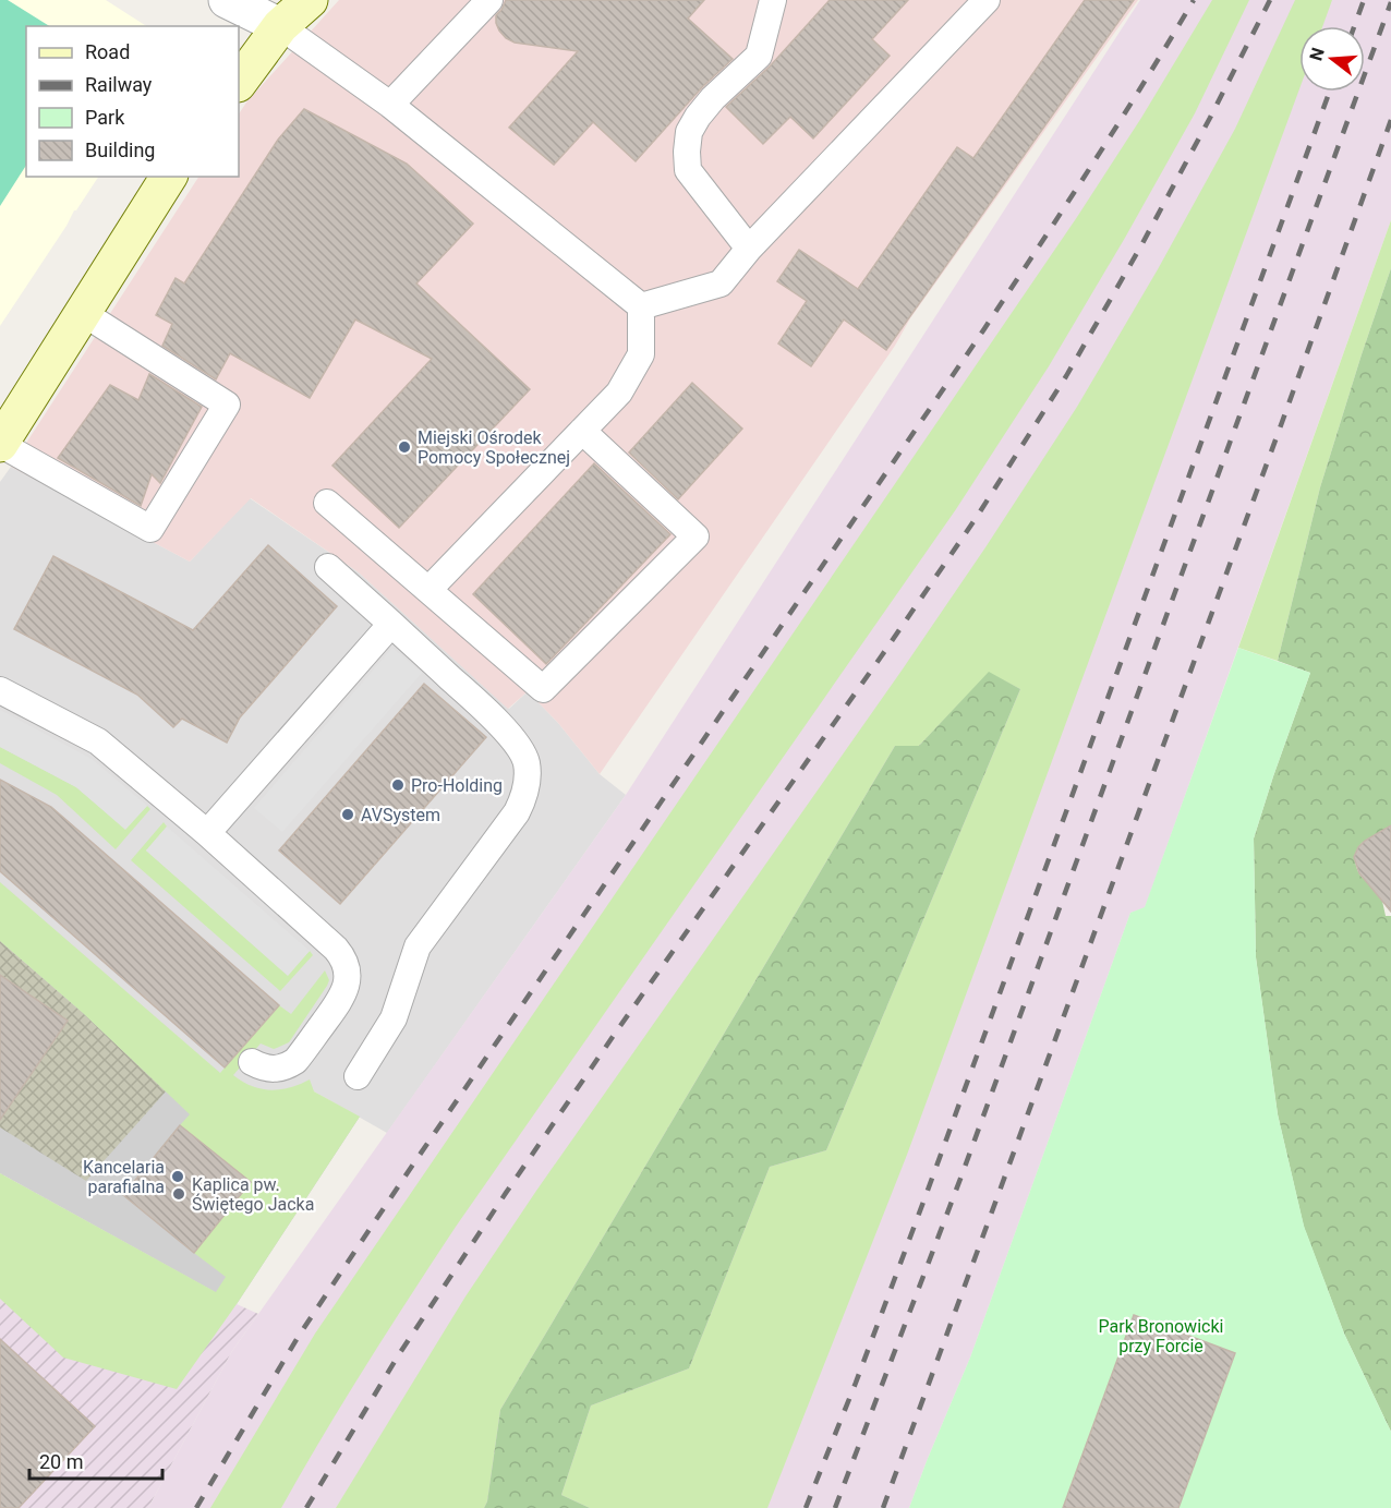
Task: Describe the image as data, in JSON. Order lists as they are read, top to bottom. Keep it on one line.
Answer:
{"parks":["Park Bronowicki przy Forcie"],"places":["Miejski Ośrodek Pomocy Społecznej","Pro-Holding","AVSystem","Kancelaria parafialna","Kaplica pw. Świętego Jacka"],"legend":["Road","Railway","Park","Building"],"scale_bar":"20 m","north":"left"}
